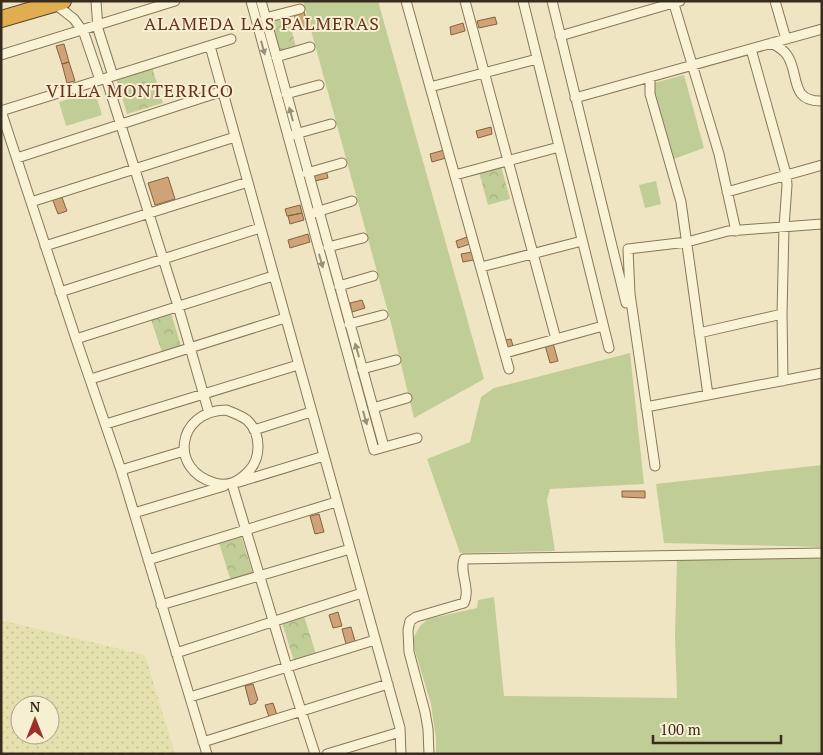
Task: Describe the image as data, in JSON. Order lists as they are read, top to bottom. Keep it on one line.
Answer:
{"districts":["ALAMEDA LAS PALMERAS","VILLA MONTERRICO"],"scale_bar":"100 m","north":"top"}
